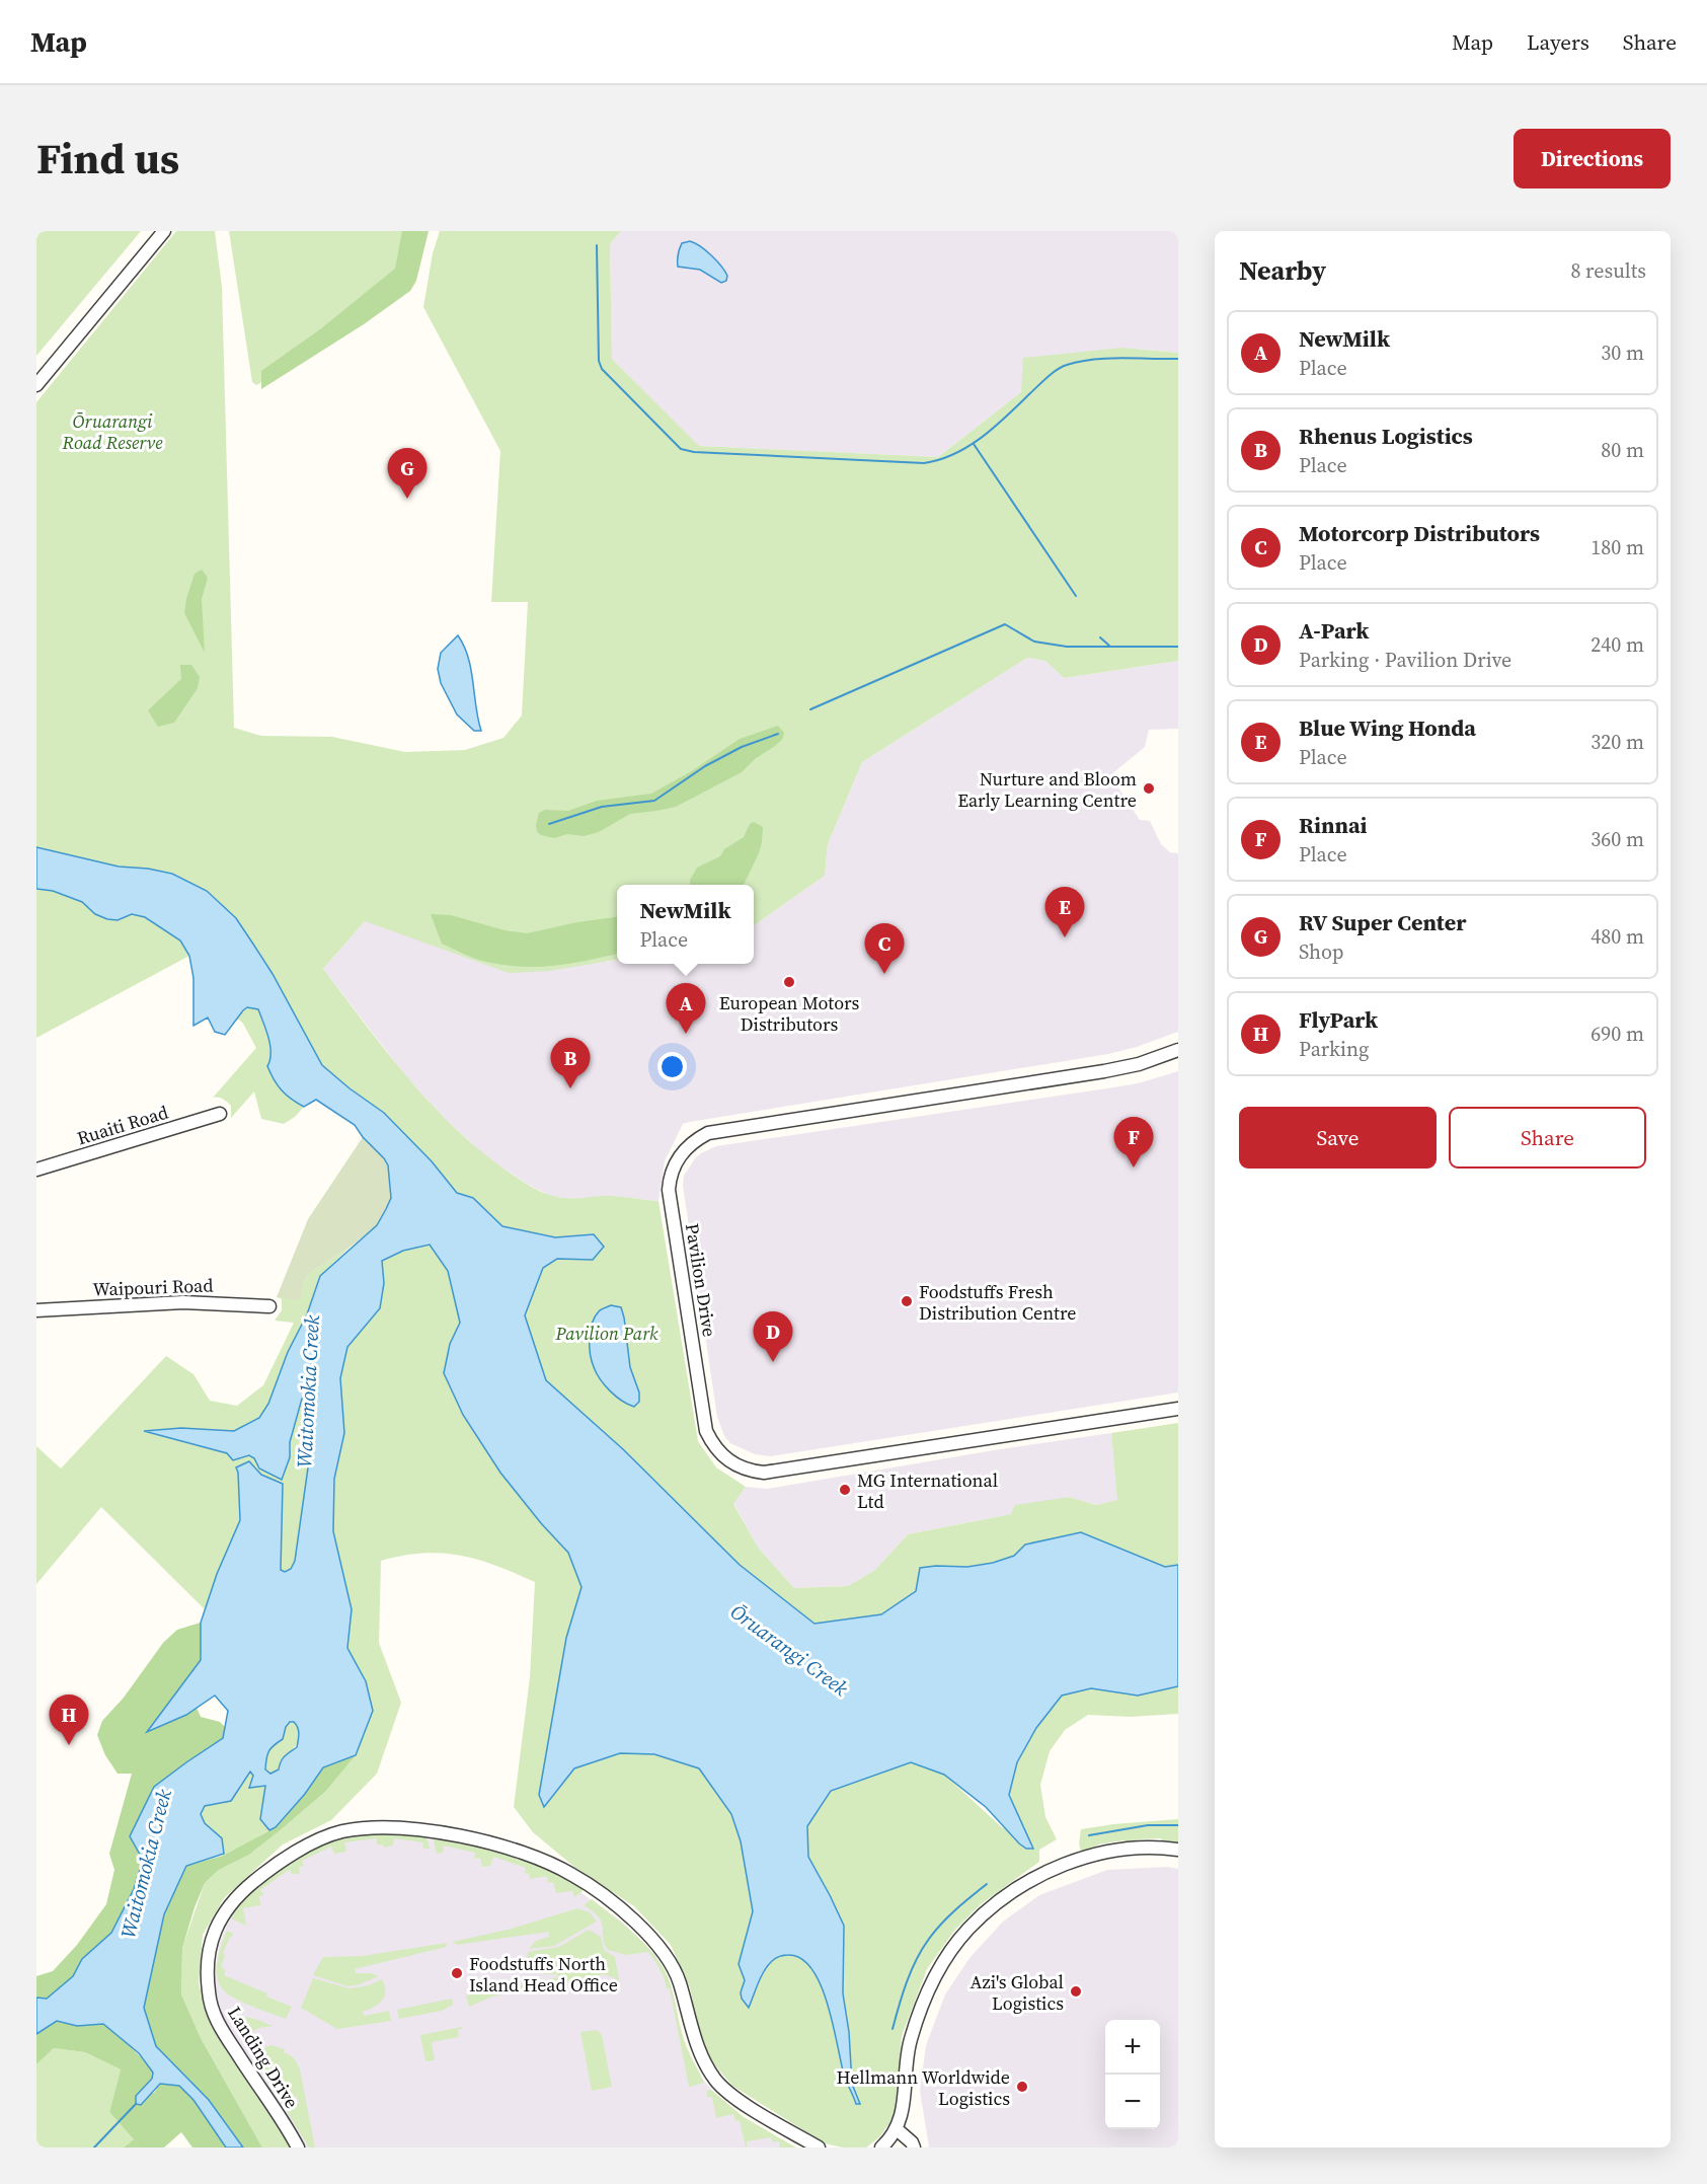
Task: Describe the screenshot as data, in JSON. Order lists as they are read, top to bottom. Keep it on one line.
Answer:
{"streets":{"street":["Ruaiti Road","Pavilion Drive","Waipouri Road","Landing Drive"]},"water":["Waitomokia Creek","Ōruarangi Creek"],"parks":["Ōruarangi Road Reserve","Pavilion Park"],"places":["Nurture and Bloom Early Learning Centre","European Motors Distributors","Foodstuffs Fresh Distribution Centre","MG International Ltd","Foodstuffs North Island Head Office","Azi's Global Logistics","Hellmann Worldwide Logistics"],"page":{"header":"Map","nav":["Map","Layers","Share"],"title":"Find us","buttons":["Directions",["Save","Share"]],"heading":["Nearby","8 results"],"list":[{"mark":"A","name":"NewMilk","note":"Place","value":"30 m"},{"mark":"B","name":"Rhenus Logistics","note":"Place","value":"80 m"},{"mark":"C","name":"Motorcorp Distributors","note":"Place","value":"180 m"},{"mark":"D","name":"A-Park","note":"Parking · Pavilion Drive","value":"240 m"},{"mark":"E","name":"Blue Wing Honda","note":"Place","value":"320 m"},{"mark":"F","name":"Rinnai","note":"Place","value":"360 m"},{"mark":"G","name":"RV Super Center","note":"Shop","value":"480 m"},{"mark":"H","name":"FlyPark","note":"Parking","value":"690 m"}],"pins":["G","E","C","A","B","F","D","H"],"popup":["NewMilk","Place"],"map_buttons":["+","−"]}}
